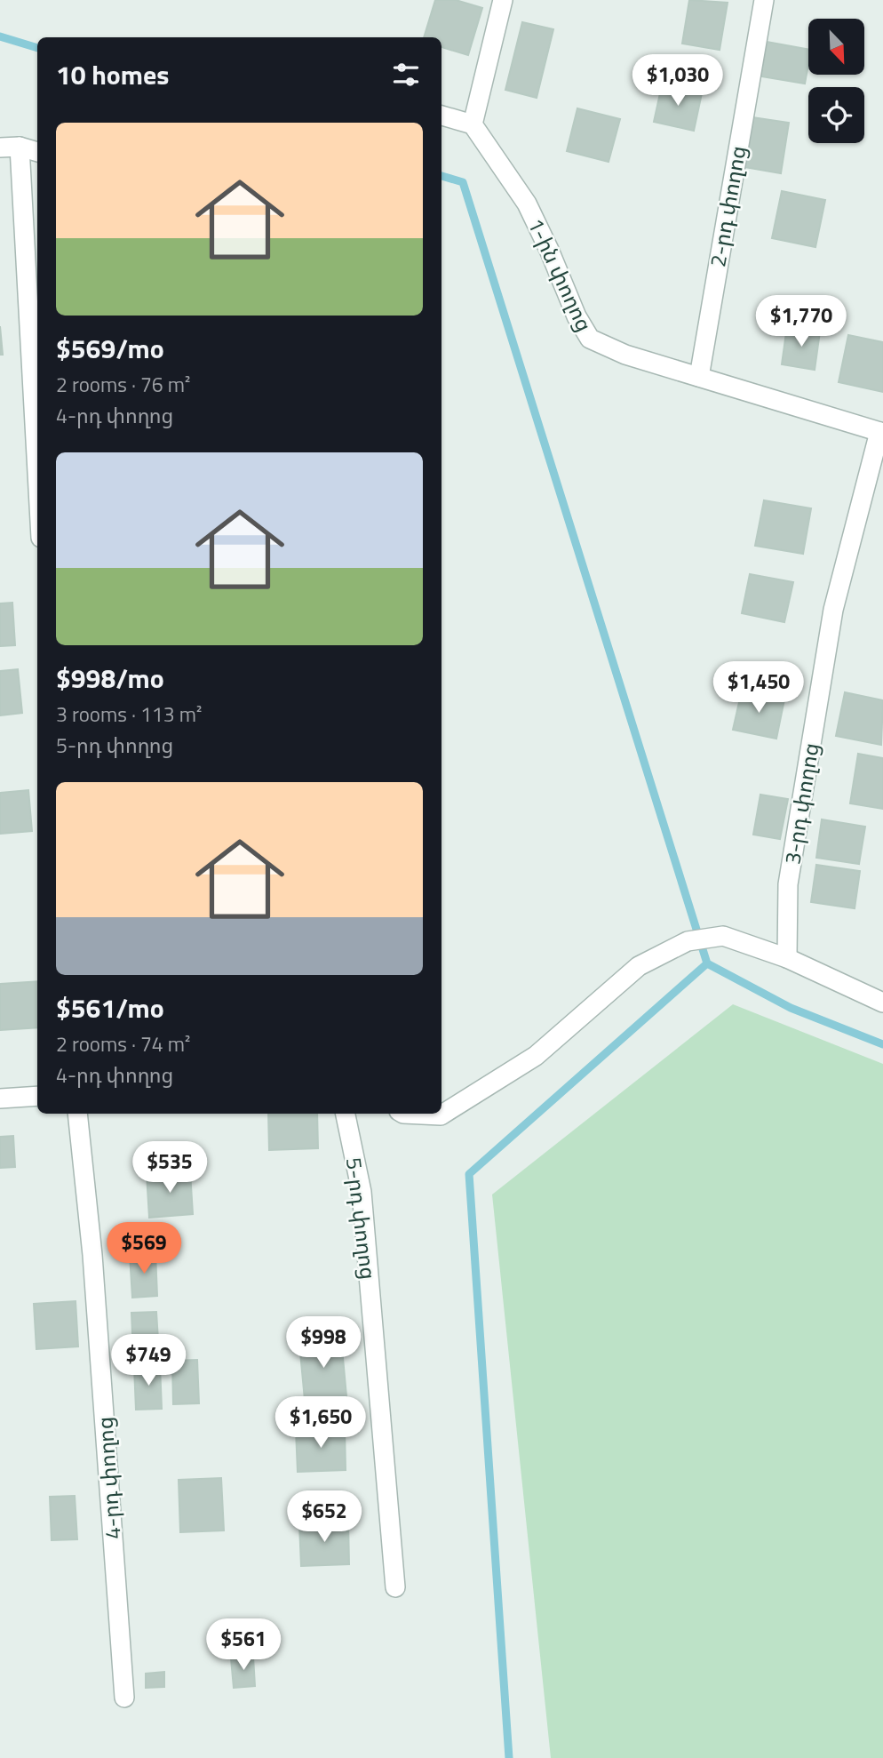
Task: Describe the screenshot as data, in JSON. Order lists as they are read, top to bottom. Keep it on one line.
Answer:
{"streets":{"street":["2-րդ փողոց","1-ին փողոց","3-րդ փողոց","5-րդ փողոց","4-րդ փողոց"]},"crossings":[["2-րդ փողոց","1-ին փողոց"],["1-ին փողոց","3-րդ փողոց"]],"north":"bottom right","page":{"heading":"10 homes","price":["$1,030","$1,770","$1,450","$535","$569","$998","$749","$1,650","$652","$561"],"list":[{"name":"$569/mo","note":"2 rooms · 76 m² · 4-րդ փողոց"},{"name":"$998/mo","note":"3 rooms · 113 m² · 5-րդ փողոց"},{"name":"$561/mo","note":"2 rooms · 74 m² · 4-րդ փողոց"}]}}
